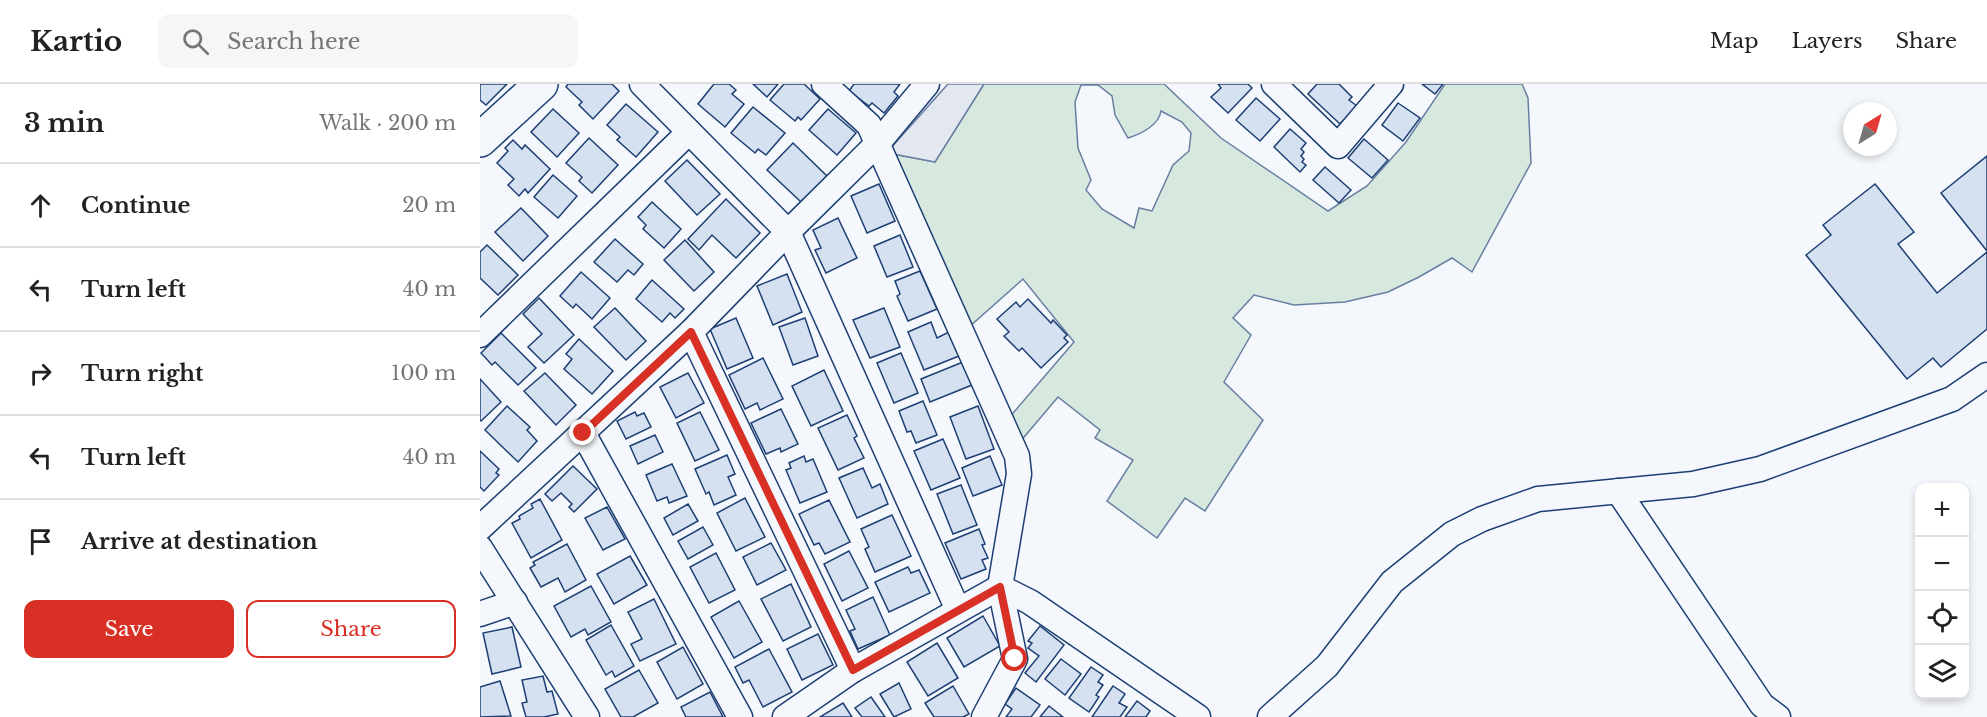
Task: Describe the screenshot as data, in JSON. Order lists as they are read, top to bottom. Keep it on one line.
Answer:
{"north":"top right","page":{"header":"Kartio","search":"Search here","nav":["Map","Layers","Share"],"heading":["3 min","Walk · 200 m"],"list":[["Continue","20 m"],["Turn left","40 m"],["Turn right","100 m"],["Turn left","40 m"],"Arrive at destination"],"map_buttons":["+","−"],"buttons":["Save","Share"]}}
